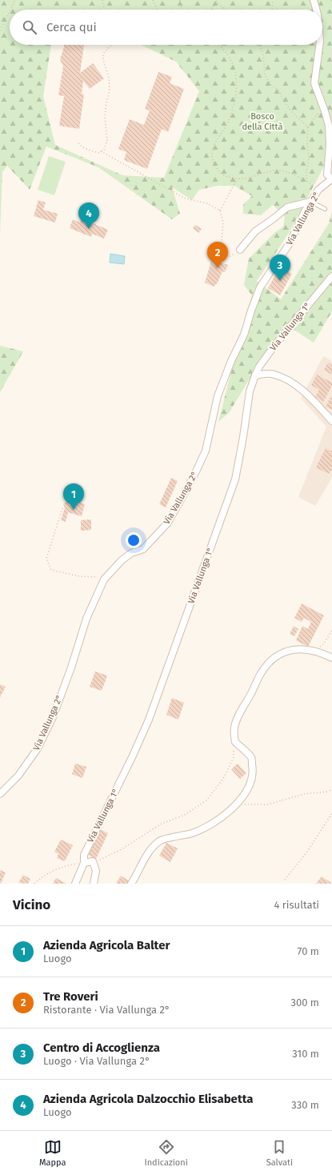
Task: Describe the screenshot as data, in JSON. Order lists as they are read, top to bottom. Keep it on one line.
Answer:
{"streets":{"street":["Via Vallunga 2°","Via Vallunga 1°"]},"parks":["Bosco della Città"],"page":{"search":"Cerca qui","pins":["4","2","3","1"],"heading":["Vicino","4 risultati"],"list":[{"mark":"1","name":"Azienda Agricola Balter","note":"Luogo","value":"70 m"},{"mark":"2","name":"Tre Roveri","note":"Ristorante · Via Vallunga 2°","value":"300 m"},{"mark":"3","name":"Centro di Accoglienza","note":"Luogo · Via Vallunga 2°","value":"310 m"},{"mark":"4","name":"Azienda Agricola Dalzocchio Elisabetta","note":"Luogo","value":"330 m"}],"nav":["Mappa","Indicazioni","Salvati"]}}
